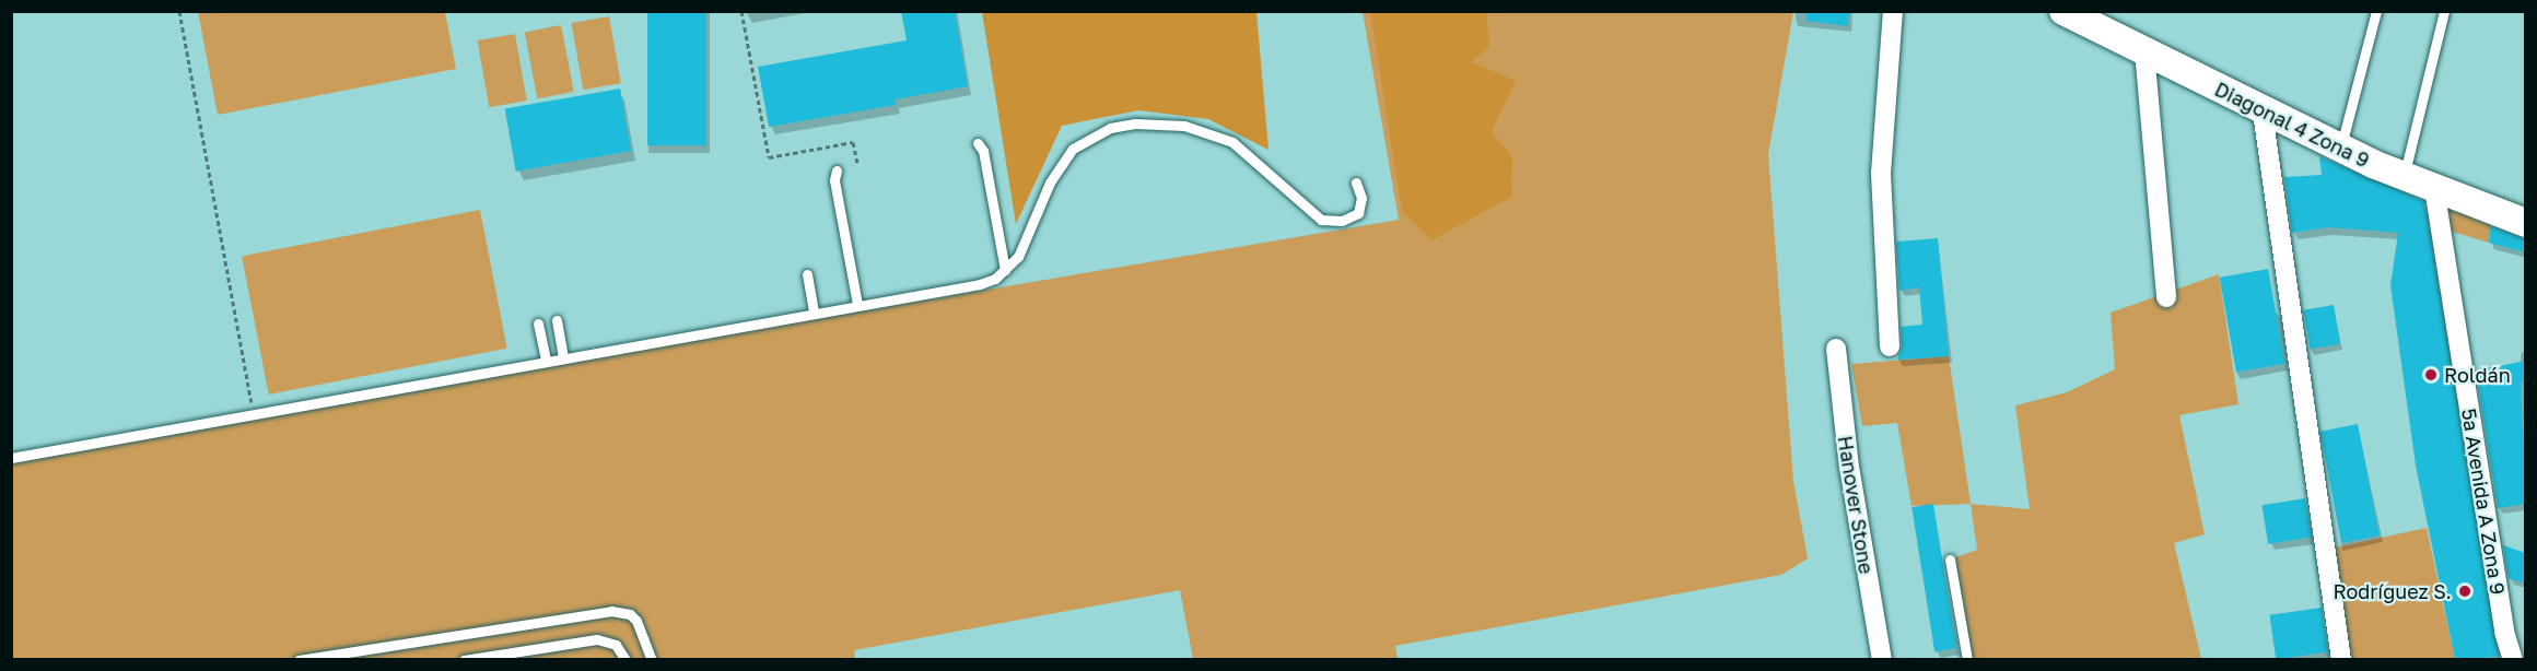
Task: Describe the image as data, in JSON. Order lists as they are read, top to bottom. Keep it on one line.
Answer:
{"streets":{"main road":["Diagonal 4 Zona 9"],"street":["5a Avenida A Zona 9","Hanover Stone"]},"crossings":[["Diagonal 4 Zona 9","5a Avenida A Zona 9"]],"places":["Roldán","Rodríguez S."]}
